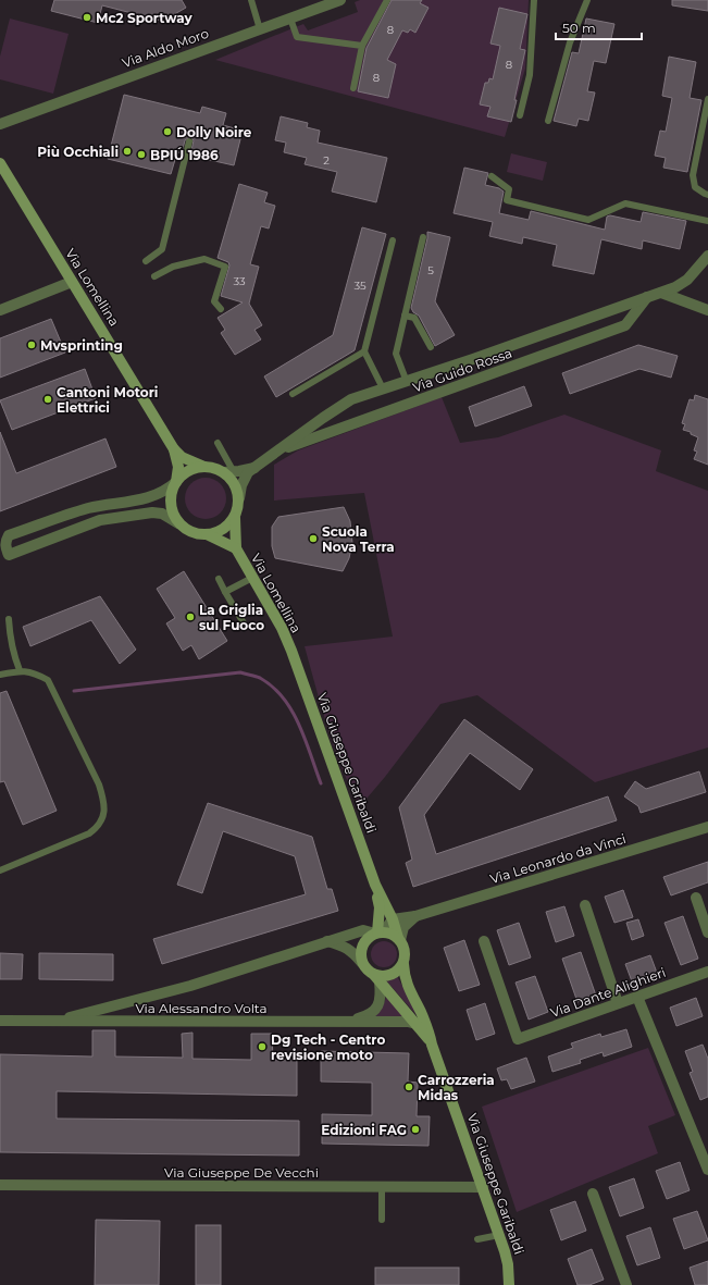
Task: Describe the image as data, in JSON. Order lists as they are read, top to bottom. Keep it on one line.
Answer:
{"streets":{"main road":["Via Lomellina","Via Giuseppe Garibaldi"],"street":["Via Aldo Moro","Via Guido Rossa","Via Leonardo da Vinci","Via Dante Alighieri","Via Alessandro Volta","Via Giuseppe De Vecchi"]},"crossings":[["Via Lomellina","Via Guido Rossa"],["Via Lomellina","Via Giuseppe Garibaldi"],["Via Giuseppe Garibaldi","Via Leonardo da Vinci"],["Via Giuseppe Garibaldi","Via Alessandro Volta"],["Via Giuseppe Garibaldi","Via Giuseppe De Vecchi"]],"places":["Mc2 Sportway","Dolly Noire","Più Occhiali","BPIÚ 1986","Mvsprinting","Cantoni Motori Elettrici","Scuola Nova Terra","La Griglia sul Fuoco","Dg Tech - Centro revisione moto","Carrozzeria Midas","Edizioni FAG"],"house_numbers":["8","8","8","2","5","33","35"],"scale_bar":"50 m"}
